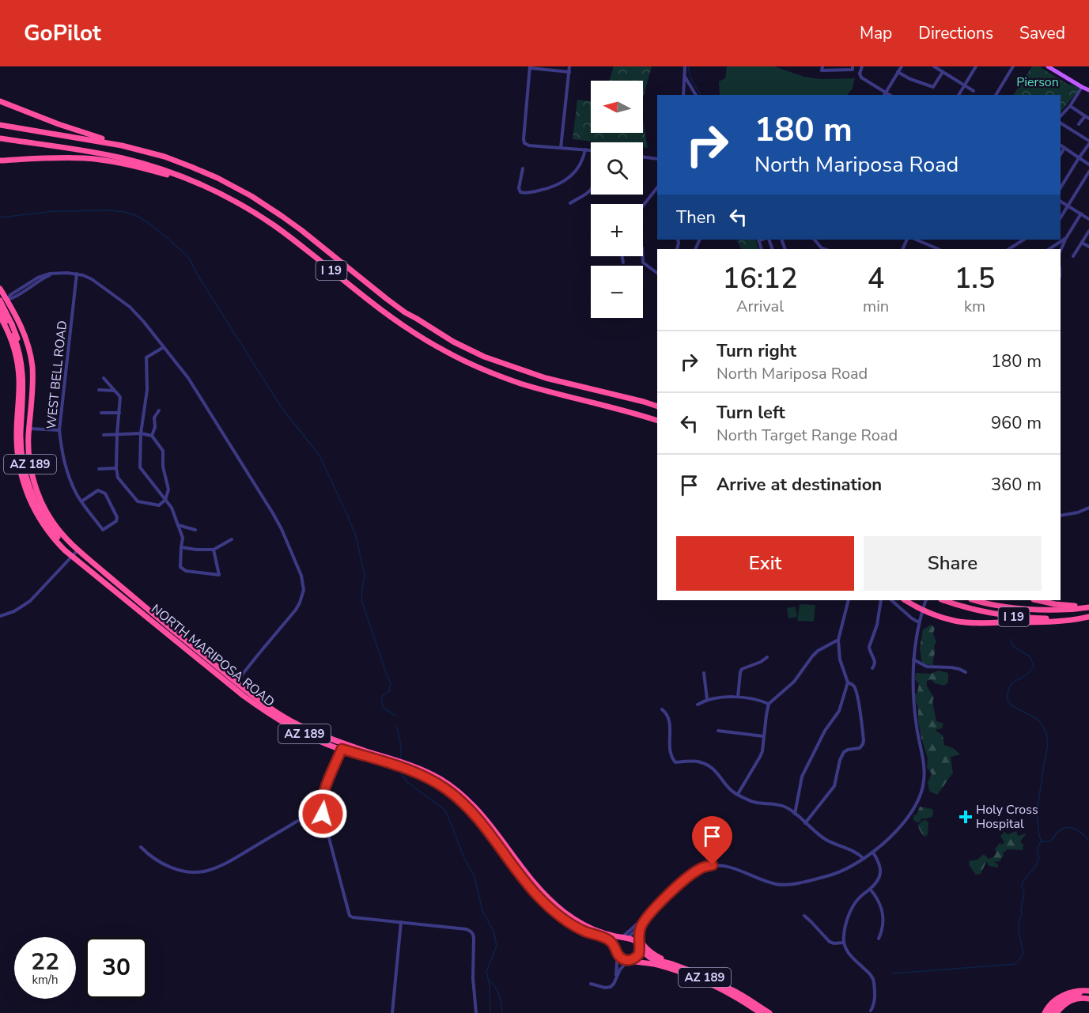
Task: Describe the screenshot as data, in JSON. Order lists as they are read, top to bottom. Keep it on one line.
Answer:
{"streets":{"highway":["I 19","AZ 189","NORTH MARIPOSA ROAD"],"street":["WEST BELL ROAD"]},"crossings":[["AZ 189","NORTH MARIPOSA ROAD"]],"parks":["Pierson"],"places":{"health":["Holy Cross Hospital"]},"north":"left","page":{"header":"GoPilot","nav":["Map","Directions","Saved"],"map_buttons":["+","−"],"turn":["180 m","North Mariposa Road"],"then":"Then","eta":["16:12","Arrival","4","min","1.5","km"],"list":[{"name":"Turn right","note":"North Mariposa Road","value":"180 m"},{"name":"Turn left","note":"North Target Range Road","value":"960 m"},{"name":"Arrive at destination","value":"360 m"}],"buttons":["Exit","Share"],"speed":"22 km/h","limit":"30"}}
